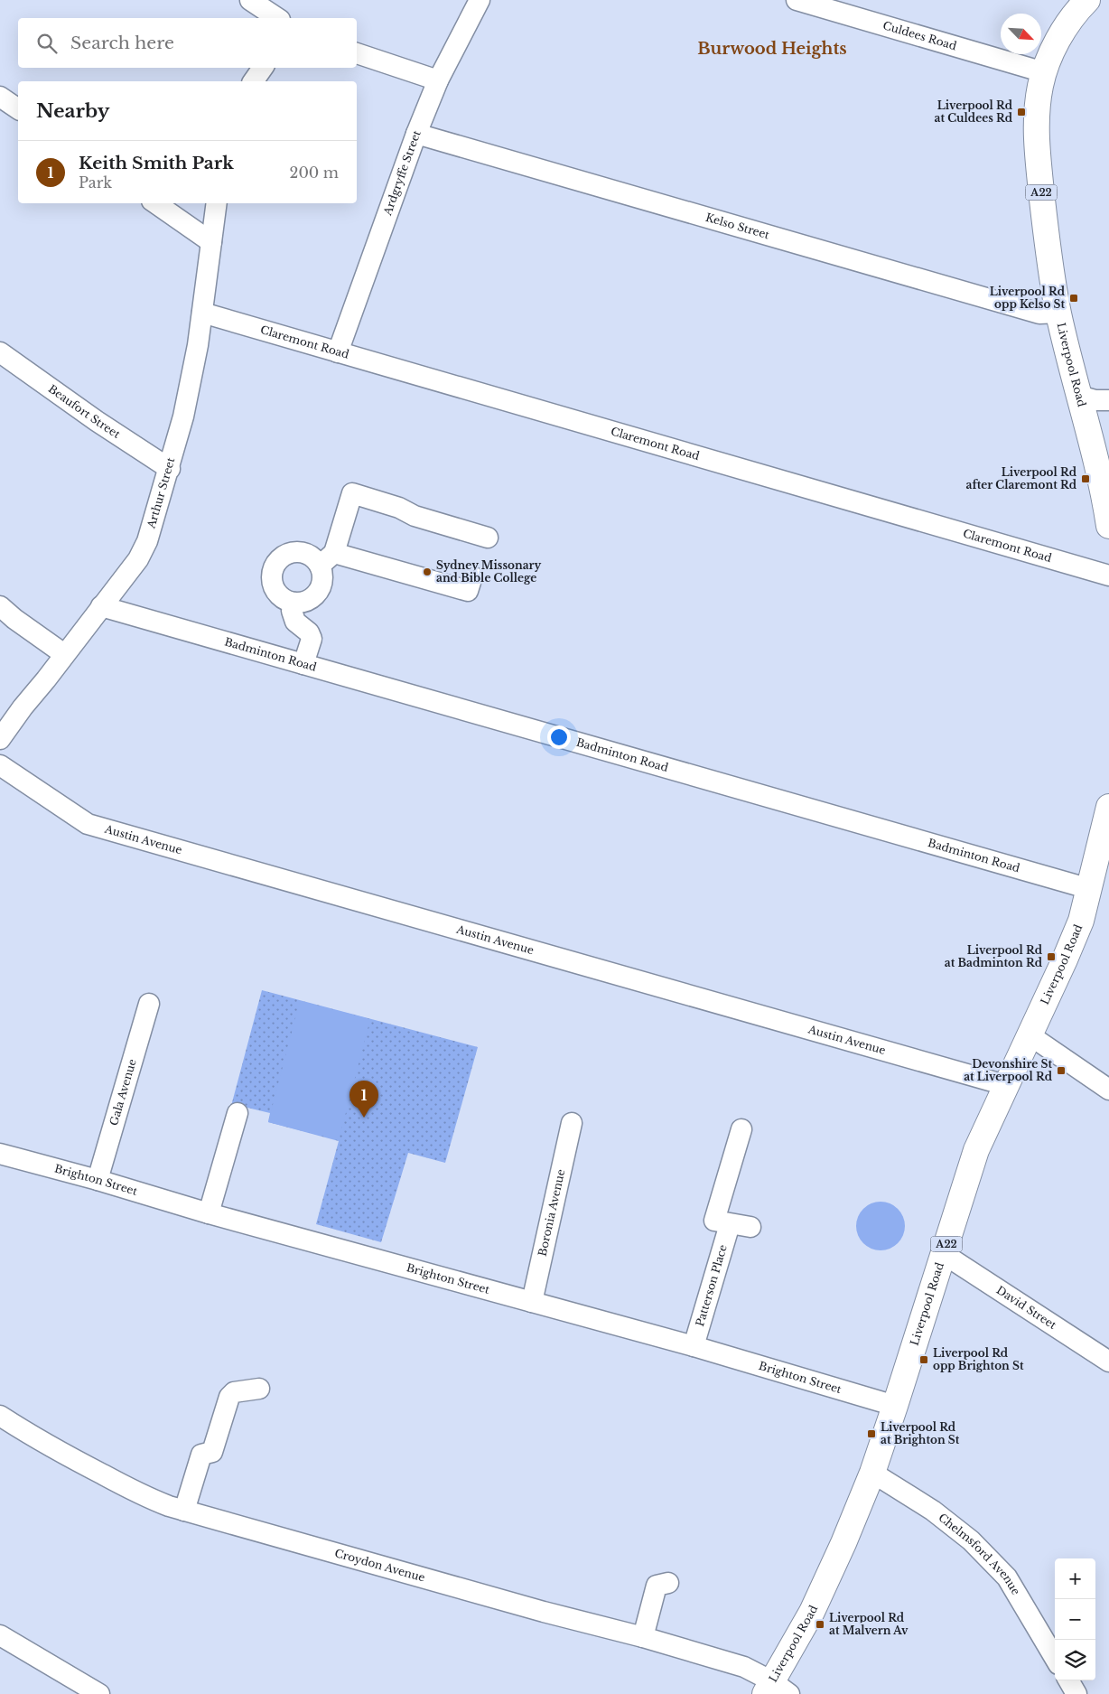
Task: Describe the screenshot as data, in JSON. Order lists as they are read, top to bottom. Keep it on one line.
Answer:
{"streets":{"highway":["A22","Liverpool Road"],"street":["Culdees Road","Ardgryffe Street","Kelso Street","Claremont Road","Beaufort Street","Arthur Street","Badminton Road","Austin Avenue","Gala Avenue","Brighton Street","Boronia Avenue","Patterson Place","David Street","Chelmsford Avenue","Croydon Avenue"]},"crossings":[["Culdees Road","Liverpool Road"],["Ardgryffe Street","Kelso Street"],["Ardgryffe Street","Claremont Road"],["Kelso Street","Liverpool Road"],["Claremont Road","Arthur Street"],["Liverpool Road","Badminton Road"],["Liverpool Road","Austin Avenue"],["Liverpool Road","Brighton Street"],["Liverpool Road","David Street"],["Liverpool Road","Chelmsford Avenue"],["Liverpool Road","Croydon Avenue"],["Beaufort Street","Arthur Street"],["Arthur Street","Badminton Road"],["Gala Avenue","Brighton Street"],["Brighton Street","Boronia Avenue"],["Brighton Street","Patterson Place"]],"districts":["Burwood Heights"],"places":{"transit":["Liverpool Rd at Culdees Rd","Liverpool Rd opp Kelso St","Liverpool Rd after Claremont Rd","Liverpool Rd at Badminton Rd","Devonshire St at Liverpool Rd","Liverpool Rd opp Brighton St","Liverpool Rd at Brighton St","Liverpool Rd at Malvern Av"],"other":["Sydney Missonary and Bible College"]},"north":"bottom right","page":{"search":"Search here","heading":"Nearby","list":[{"mark":"1","name":"Keith Smith Park","note":"Park","value":"200 m"}],"pins":"1","map_buttons":["+","−"]}}
